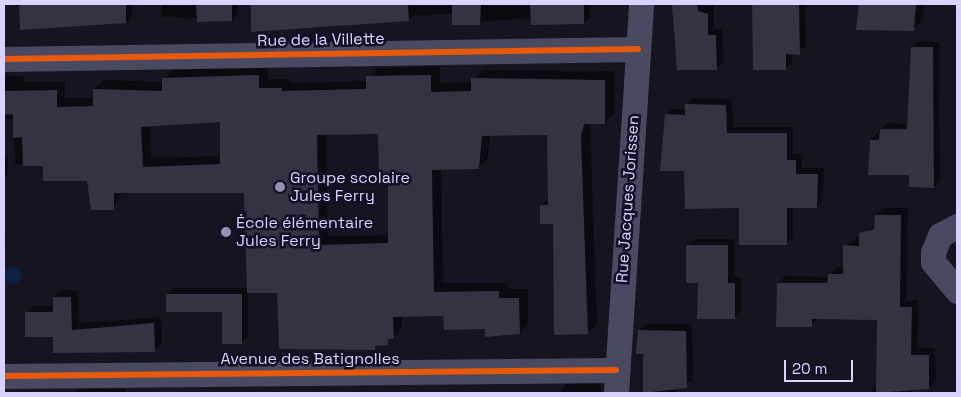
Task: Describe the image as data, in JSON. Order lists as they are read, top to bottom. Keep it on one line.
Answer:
{"streets":{"street":["Rue de la Villette","Rue Jacques Jorissen","Avenue des Batignolles"]},"crossings":[["Rue de la Villette","Rue Jacques Jorissen"],["Rue Jacques Jorissen","Avenue des Batignolles"]],"places":["Groupe scolaire Jules Ferry","École élémentaire Jules Ferry"],"scale_bar":"20 m"}
